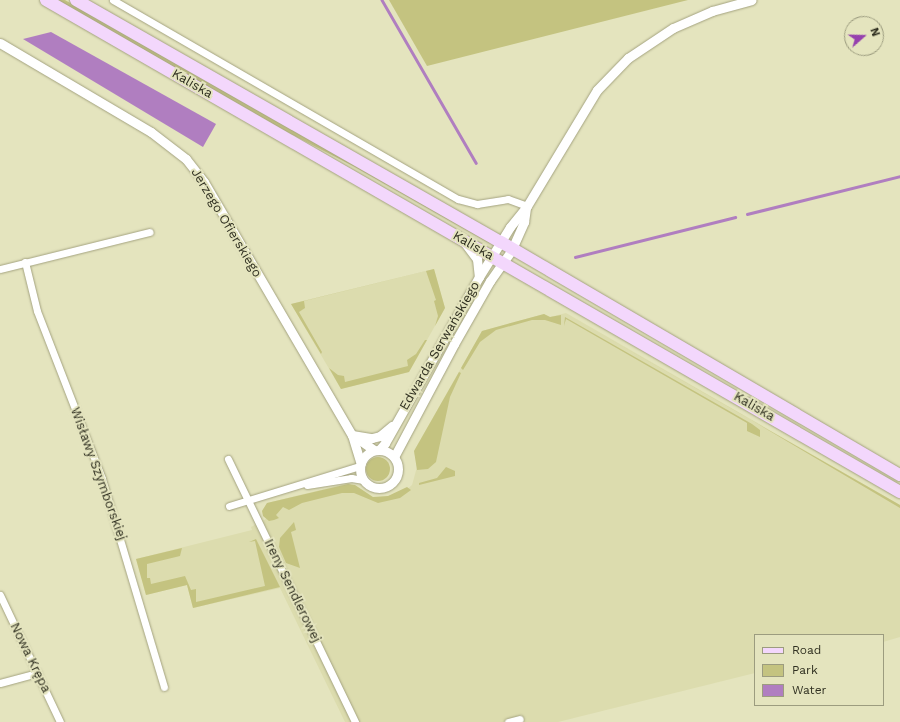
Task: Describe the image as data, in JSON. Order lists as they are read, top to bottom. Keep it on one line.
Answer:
{"streets":{"main road":["Kaliska"],"street":["Jerzego Ofierskiego","Edwarda Serwańskiego","Wisławy Szymborskiej","Ireny Sendlerowej","Nowa Krępa"]},"crossings":[["Kaliska","Edwarda Serwańskiego"]],"legend":["Road","Park","Water"],"north":"right"}
